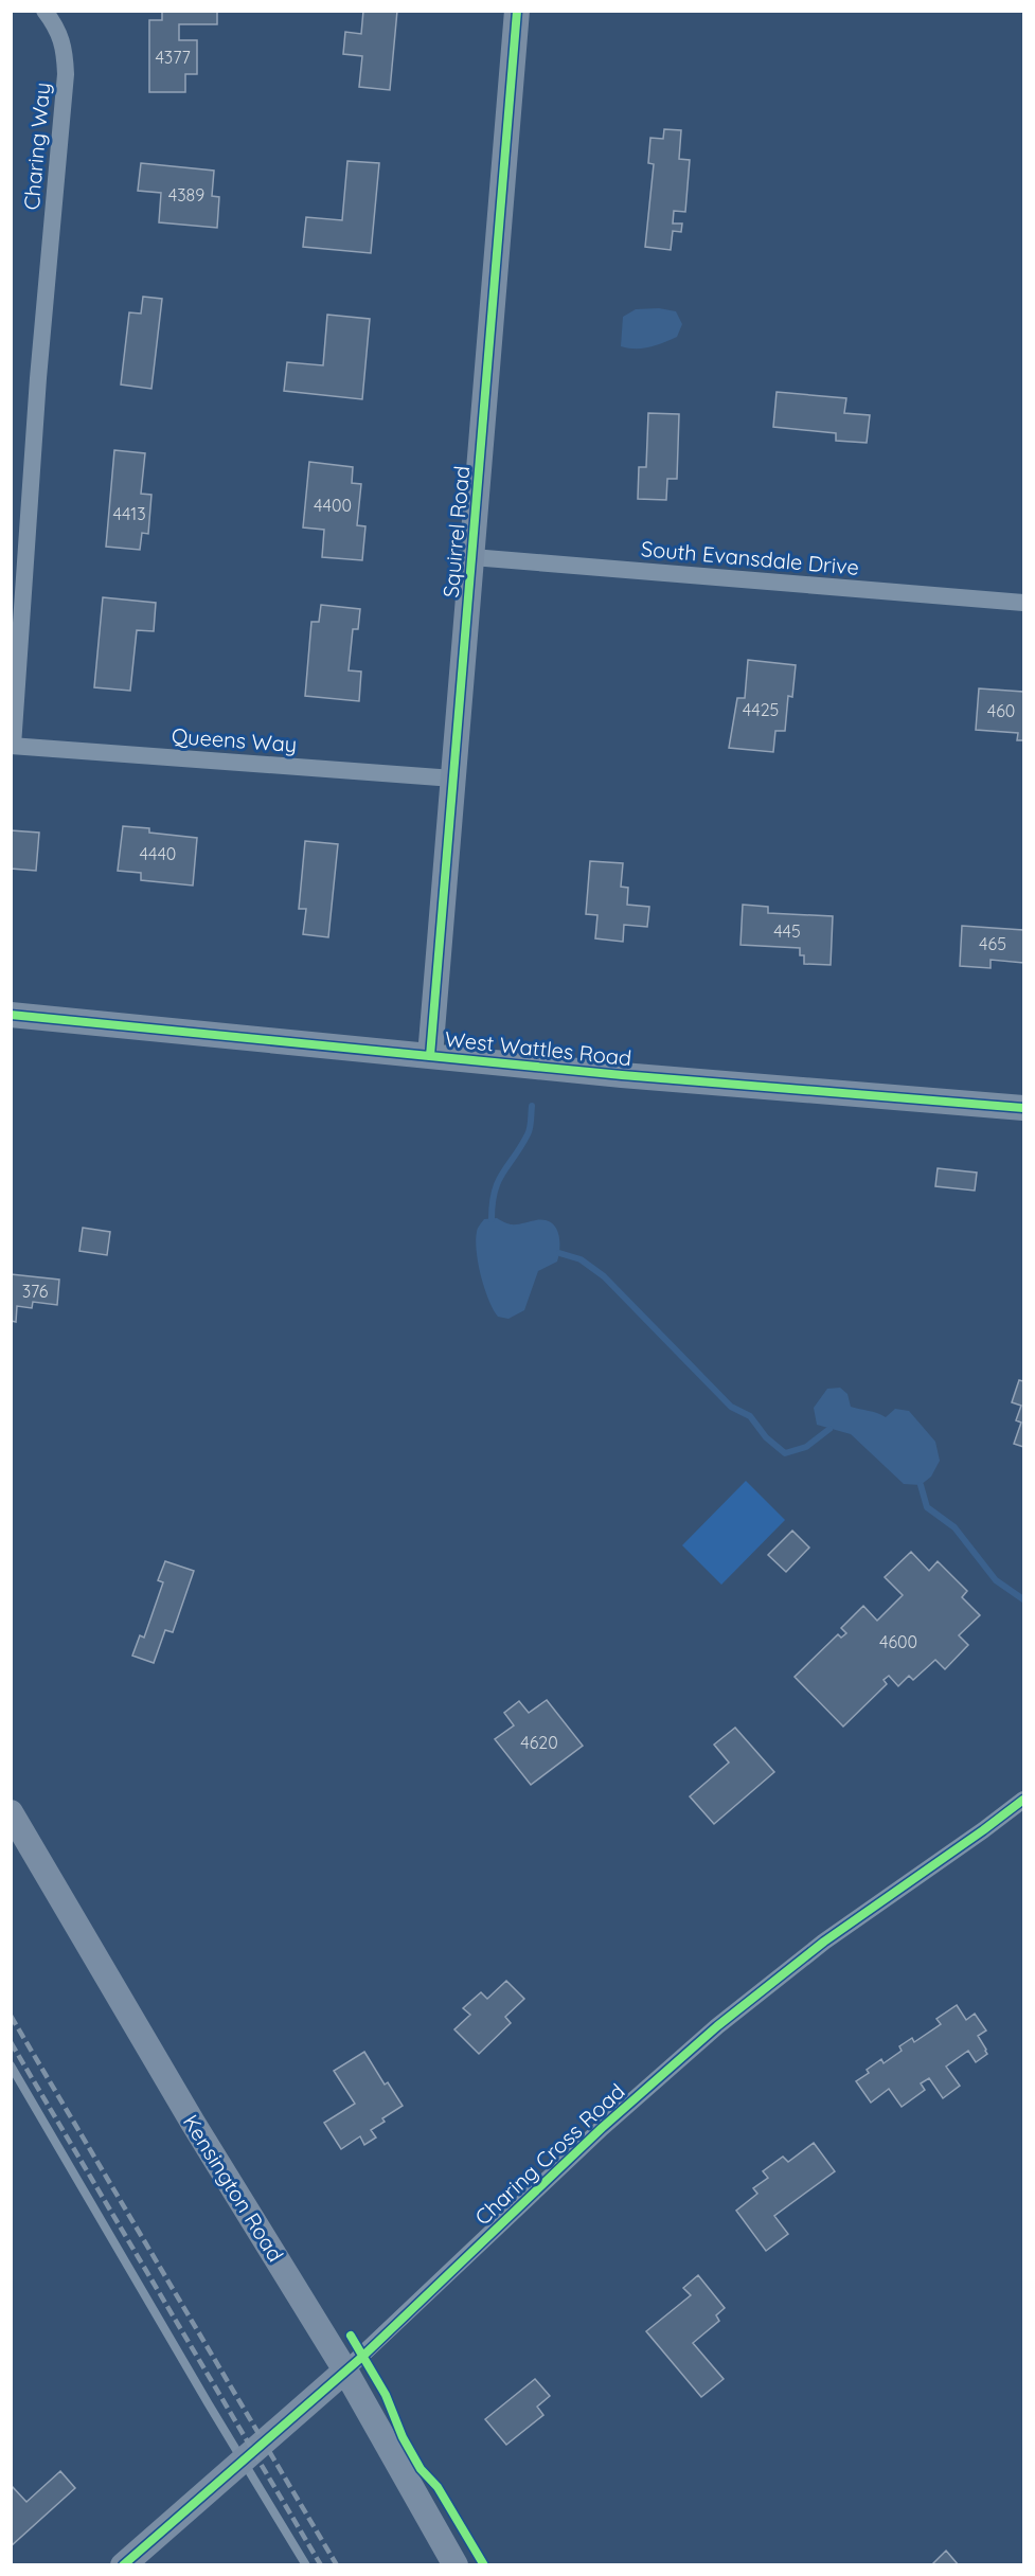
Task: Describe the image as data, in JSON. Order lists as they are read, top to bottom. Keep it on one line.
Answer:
{"streets":{"street":["Charing Way","Squirrel Road","South Evansdale Drive","Queens Way","West Wattles Road","Charing Cross Road","Kensington Road"]},"crossings":[["Charing Way","Queens Way"],["Squirrel Road","South Evansdale Drive"],["Squirrel Road","Queens Way"],["Squirrel Road","West Wattles Road"],["Charing Cross Road","Kensington Road"]],"house_numbers":["4377","4389","4400","4413","4425","460","4440","445","465","376","4600","4620"]}
